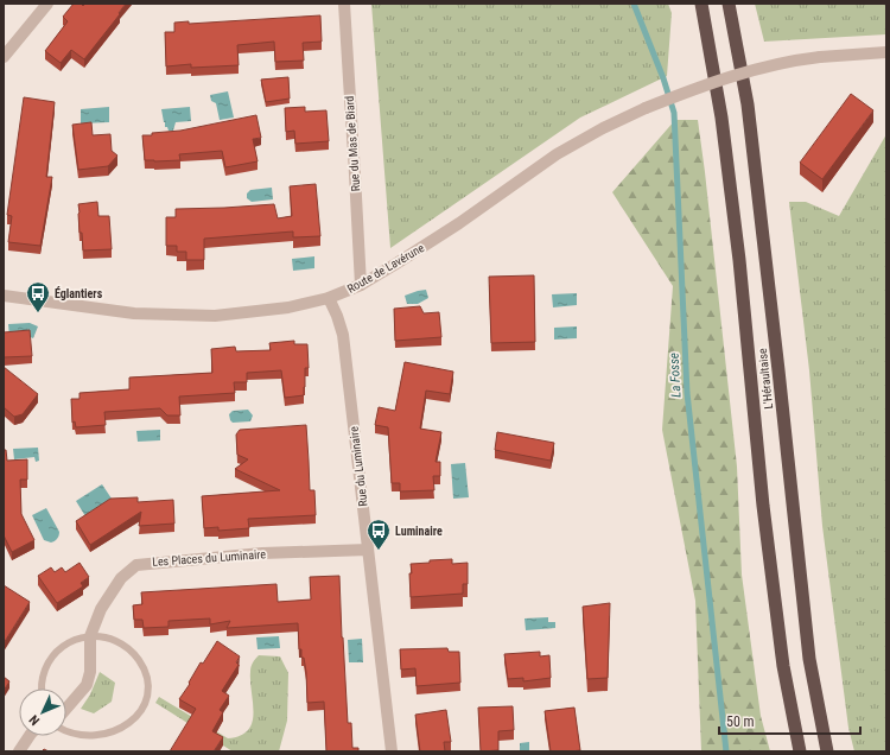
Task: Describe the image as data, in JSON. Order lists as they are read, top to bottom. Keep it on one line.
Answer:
{"streets":{"highway":["L'Héraultaise"],"street":["Rue du Mas de Biard","Route de Lavérune","Rue du Luminaire","Les Places du Luminaire"]},"crossings":[["Rue du Mas de Biard","Route de Lavérune"],["Route de Lavérune","Rue du Luminaire"],["Rue du Luminaire","Les Places du Luminaire"]],"water":["La Fosse"],"places":{"bus stop":["Églantiers","Luminaire"]},"scale_bar":"50 m","north":"bottom left"}
